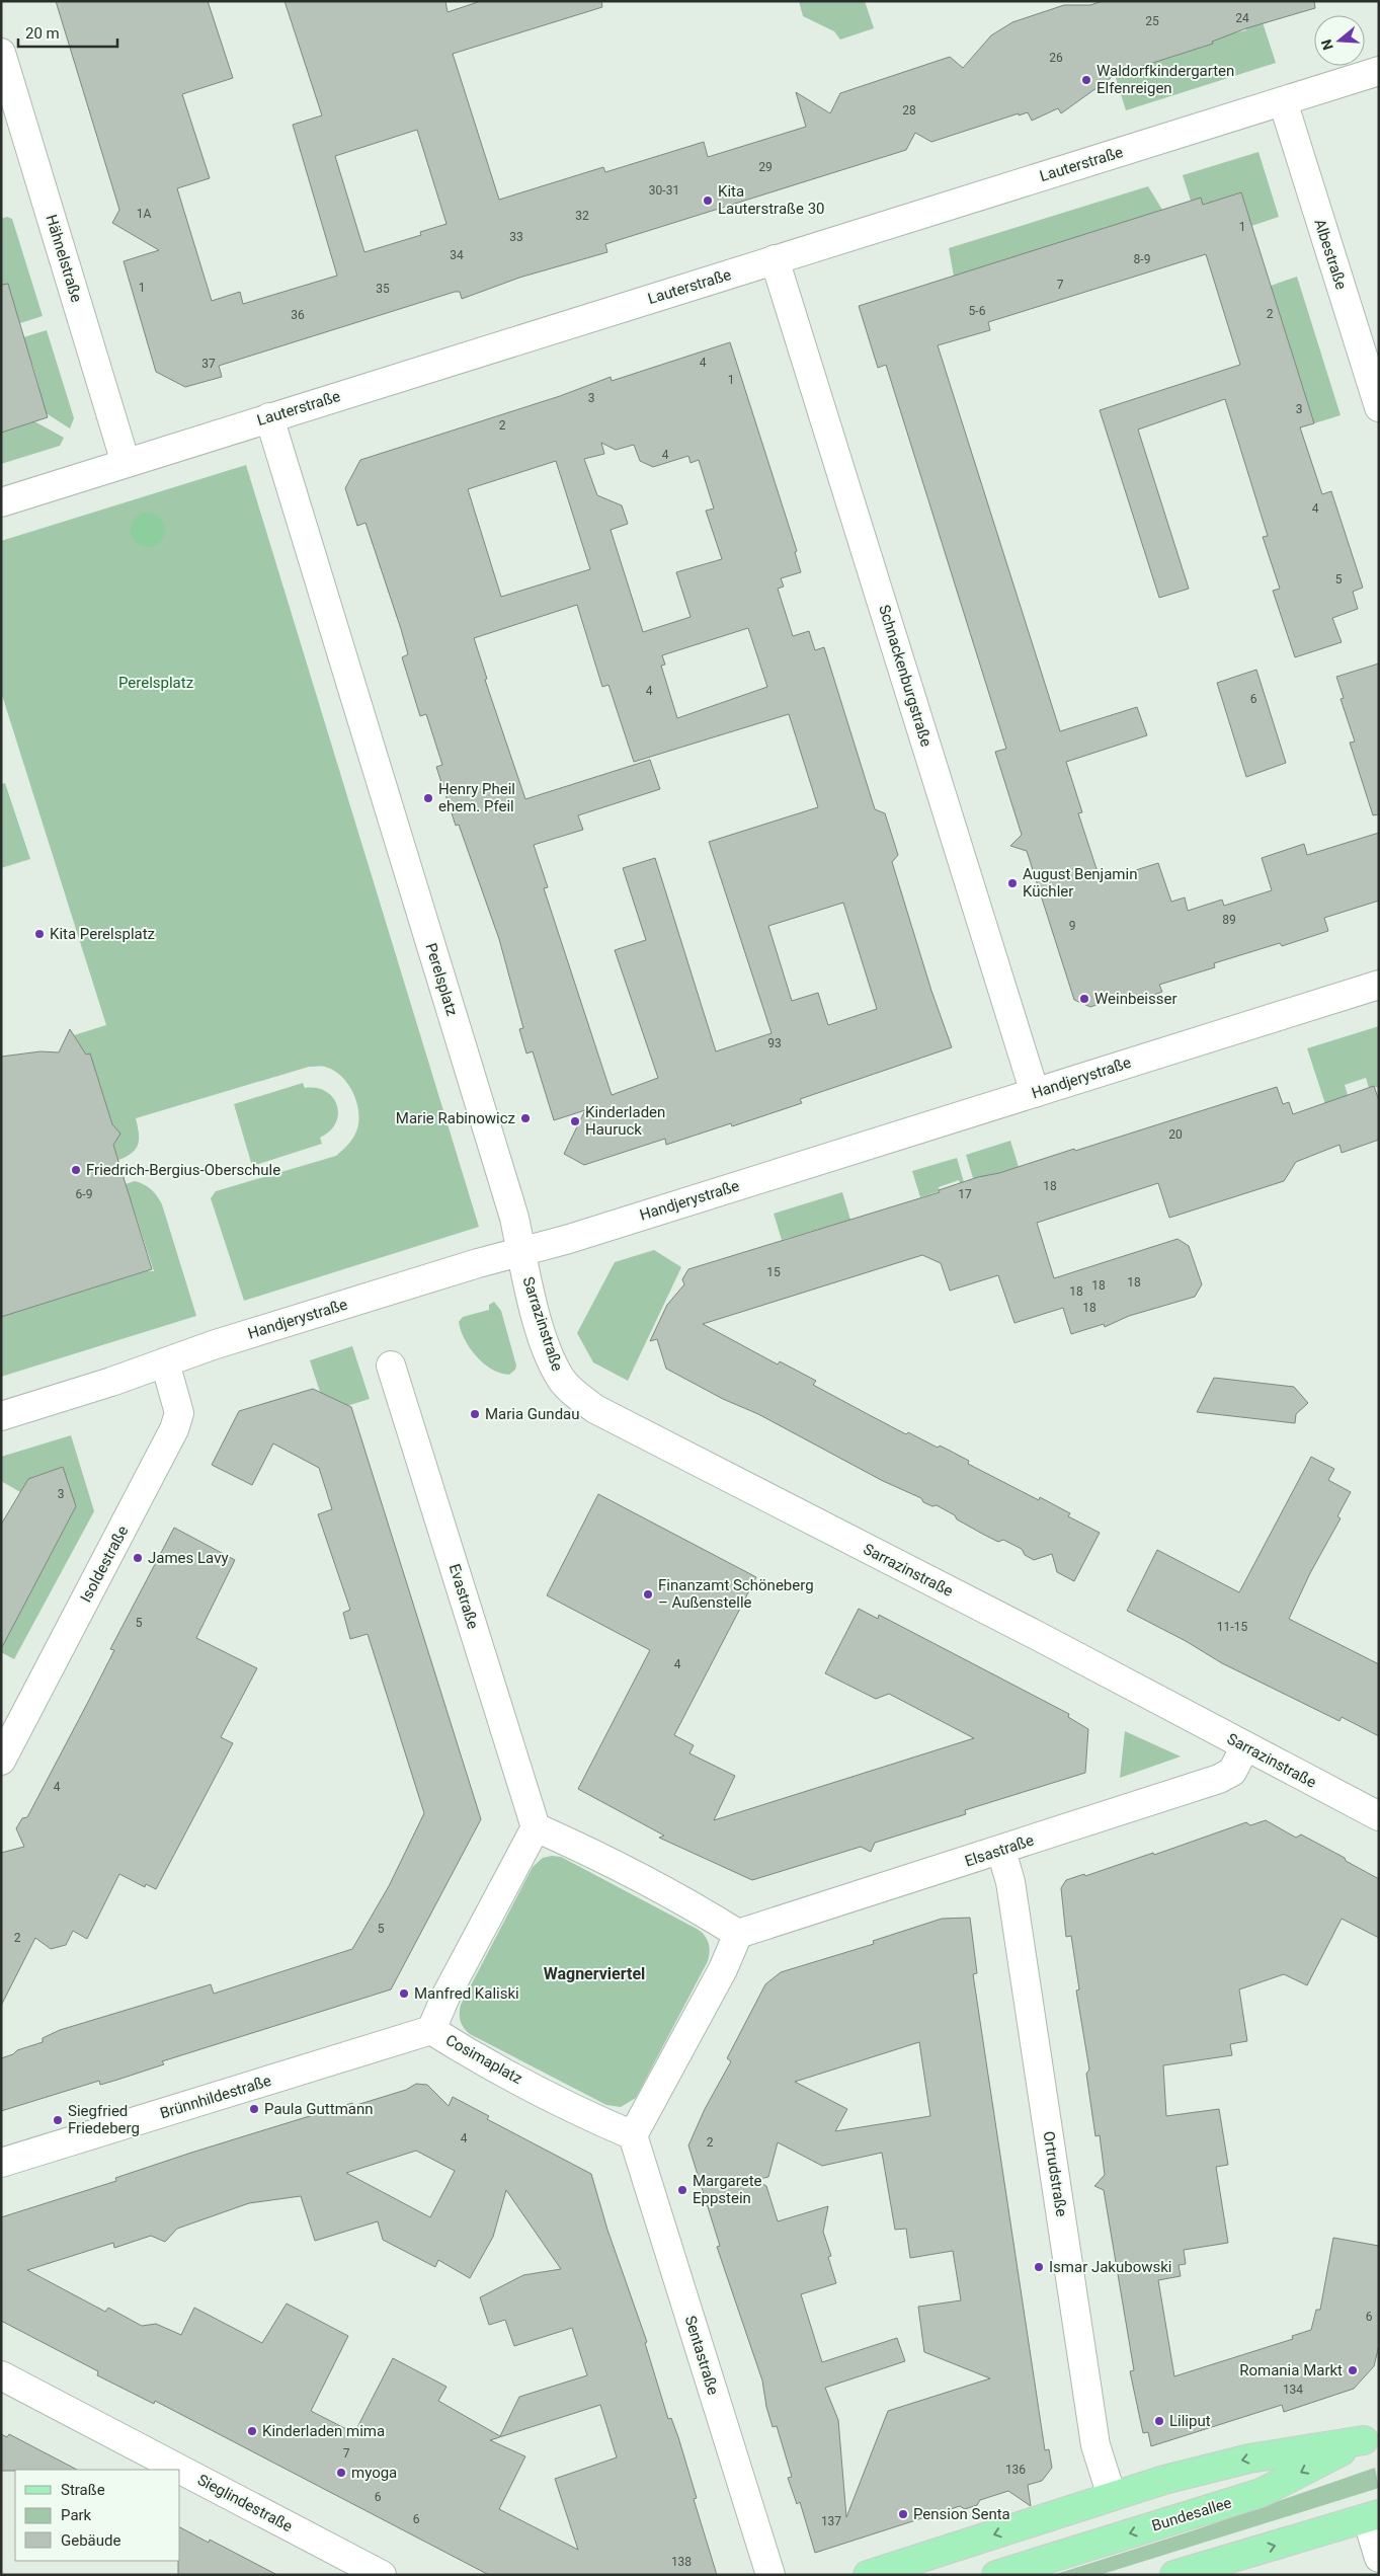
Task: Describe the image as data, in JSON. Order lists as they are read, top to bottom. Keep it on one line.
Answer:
{"streets":{"main road":["Bundesallee"],"street":["Lauterstraße","Albestraße","Hähnelstraße","Schnackenburgstraße","Perelsplatz","Handjerystraße","Sarrazinstraße","Isoldestraße","Evastraße","Elsastraße","Cosimaplatz","Brünnhildestraße","Ortrudstraße","Sentastraße","Sieglindestraße"]},"crossings":[["Lauterstraße","Albestraße"],["Lauterstraße","Hähnelstraße"],["Lauterstraße","Schnackenburgstraße"],["Lauterstraße","Perelsplatz"],["Schnackenburgstraße","Handjerystraße"],["Perelsplatz","Handjerystraße"],["Perelsplatz","Sarrazinstraße"],["Handjerystraße","Sarrazinstraße"],["Handjerystraße","Isoldestraße"],["Sarrazinstraße","Elsastraße"],["Evastraße","Cosimaplatz"],["Elsastraße","Ortrudstraße"],["Cosimaplatz","Brünnhildestraße"],["Cosimaplatz","Sentastraße"]],"districts":["Wagnerviertel"],"parks":["Perelsplatz"],"places":["Waldorfkindergarten Elfenreigen","Kita Lauterstraße 30","Henry Pheil ehem. Pfeil","August Benjamin Küchler","Kita Perelsplatz","Weinbeisser","Marie Rabinowicz","Kinderladen Hauruck","Friedrich-Bergius-Oberschule","Maria Gundau","James Lavy","Finanzamt Schöneberg – Außenstelle","Manfred Kaliski","Paula Guttmann","Siegfried Friedeberg","Margarete Eppstein","Ismar Jakubowski","Romania Markt","Liliput","Kinderladen mima","myoga","Pension Senta"],"house_numbers":["24","25","26","28","29","30-31","1A","32","1","33","34","8-9","7","1","35","5-6","2","36","4","37","1","3","3","2","4","4","5","4","6","89","9","93","20","18","6-9","17","15","18","18","18","18","3","5","11-15","4","4","5","2","4","2","6","134","7","136","6","6","137","138"],"legend":["Straße","Park","Gebäude"],"scale_bar":"20 m","north":"left"}
